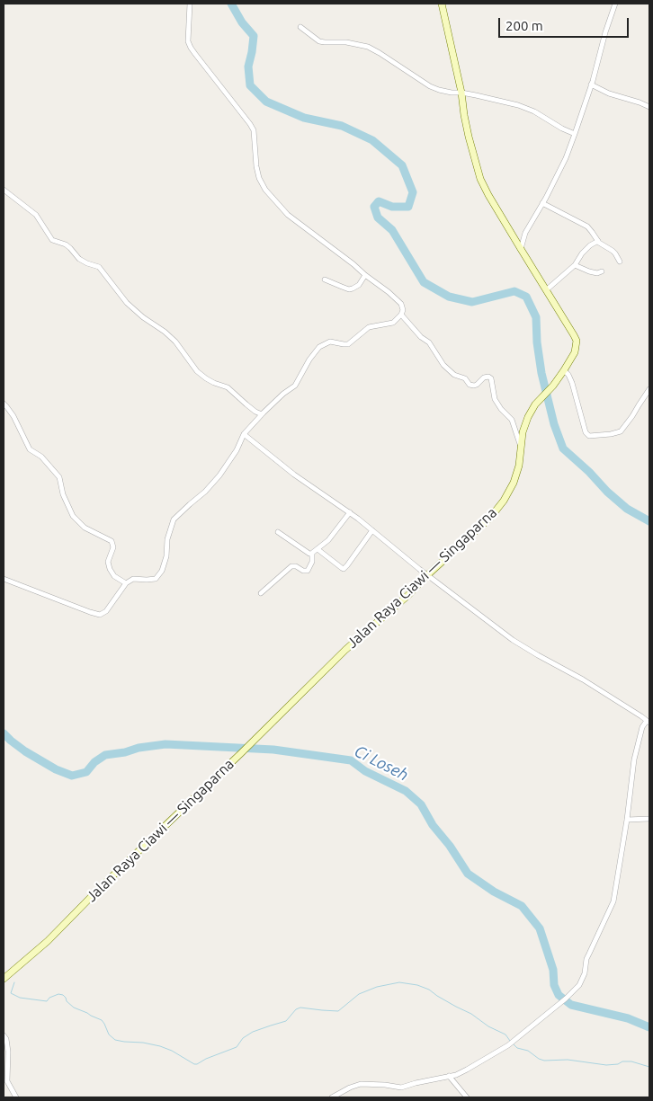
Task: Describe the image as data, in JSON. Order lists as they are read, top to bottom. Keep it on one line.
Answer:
{"streets":{"main road":["Jalan Raya Ciawi — Singaparna"]},"water":["Ci Loseh"],"scale_bar":"200 m"}
